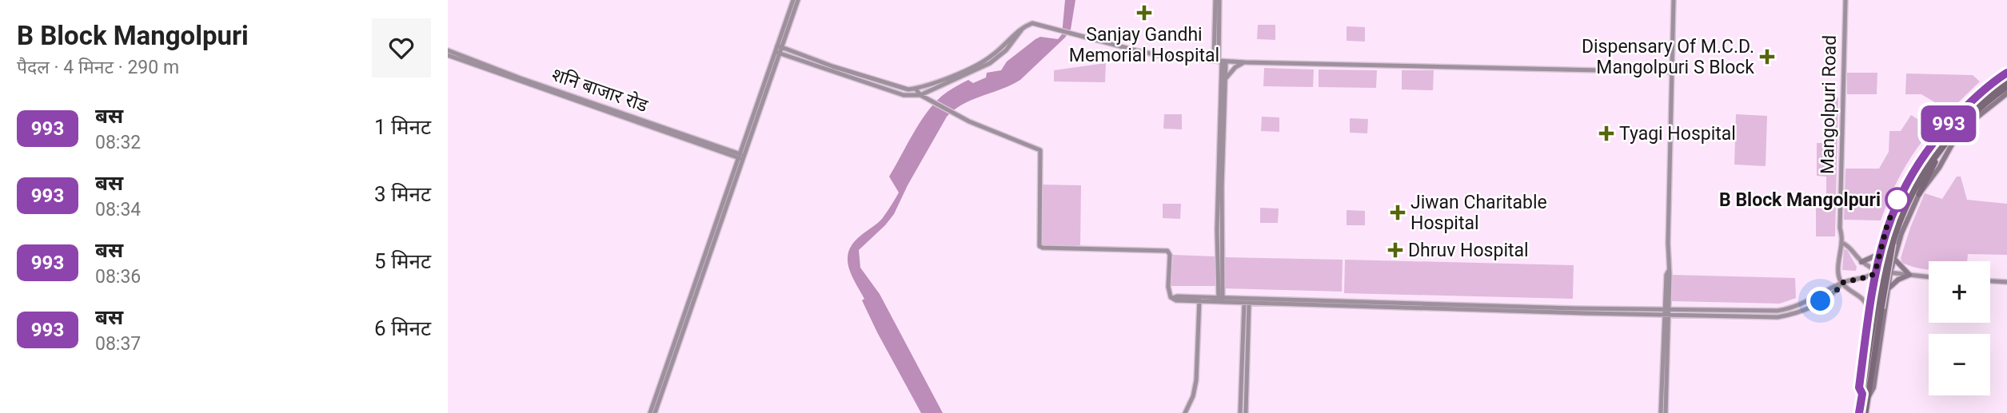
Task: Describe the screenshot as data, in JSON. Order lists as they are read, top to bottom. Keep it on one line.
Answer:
{"streets":{"street":["शनि बाजार रोड","Mangolpuri Road"]},"places":{"health":["Sanjay Gandhi Memorial Hospital","Dispensary Of M.C.D. Mangolpuri S Block","Tyagi Hospital","Jiwan Charitable Hospital","Dhruv Hospital"],"other":["B Block Mangolpuri"]},"lines":["bus line 993"],"page":{"heading":["B Block Mangolpuri","पैदल · 4 मिनट · 290 m"],"on_map":"993","list":[{"mark":"993","name":"बस","note":"08:32","value":"1 मिनट"},{"mark":"993","name":"बस","note":"08:34","value":"3 मिनट"},{"mark":"993","name":"बस","note":"08:36","value":"5 मिनट"},{"mark":"993","name":"बस","note":"08:37","value":"6 मिनट"}],"map_buttons":["+","−"]}}
